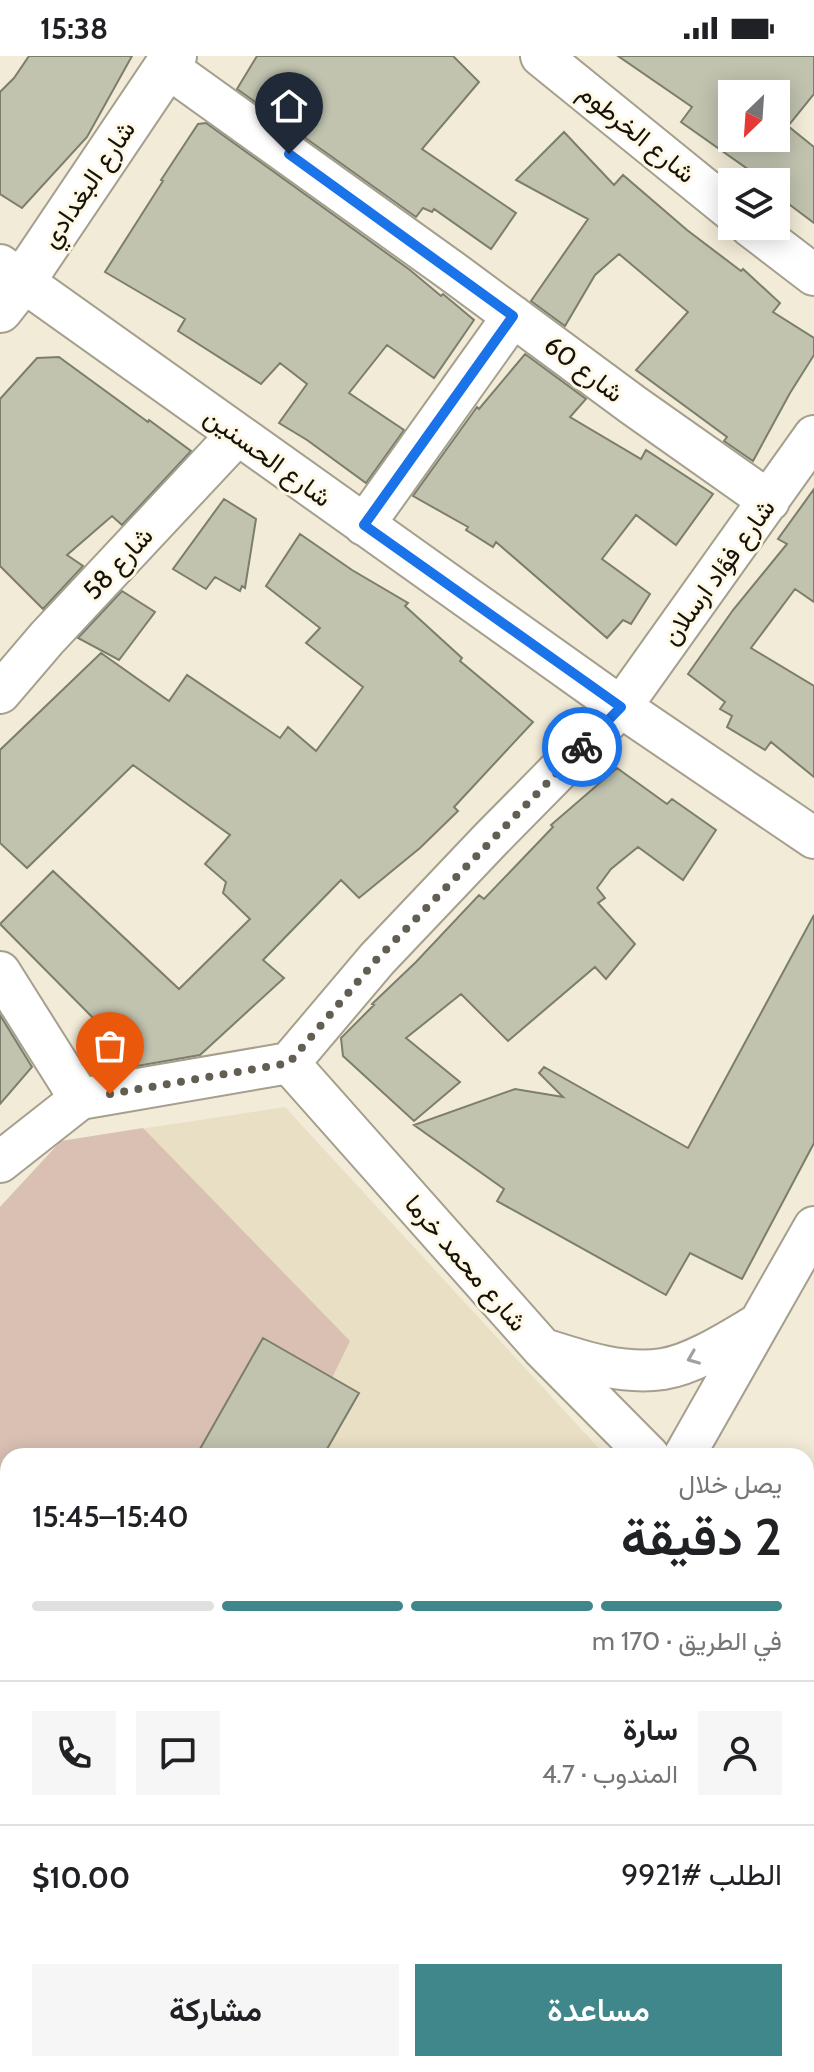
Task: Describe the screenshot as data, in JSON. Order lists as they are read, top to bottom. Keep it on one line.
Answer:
{"streets":{"street":["شارع الخرطوم","شارع البغدادي","شارع 60","شارع الحسنين","شارع 58","شارع فؤاد ارسلان","شارع محمد خرما"]},"crossings":[["شارع البغدادي","شارع 60"],["شارع البغدادي","شارع الحسنين"],["شارع 60","شارع فؤاد ارسلان"],["شارع الحسنين","شارع 58"],["شارع الحسنين","شارع فؤاد ارسلان"],["شارع فؤاد ارسلان","شارع محمد خرما"]],"north":"bottom left","page":{"status":"15:38","heading":["2 دقيقة","يصل خلال","15:40–15:45"],"panel":["سارة","المندوب · 4.7","الطلب #9921","$10.00"],"bar":"في الطريق · 170 m","buttons":["مساعدة","مشاركة"]}}
